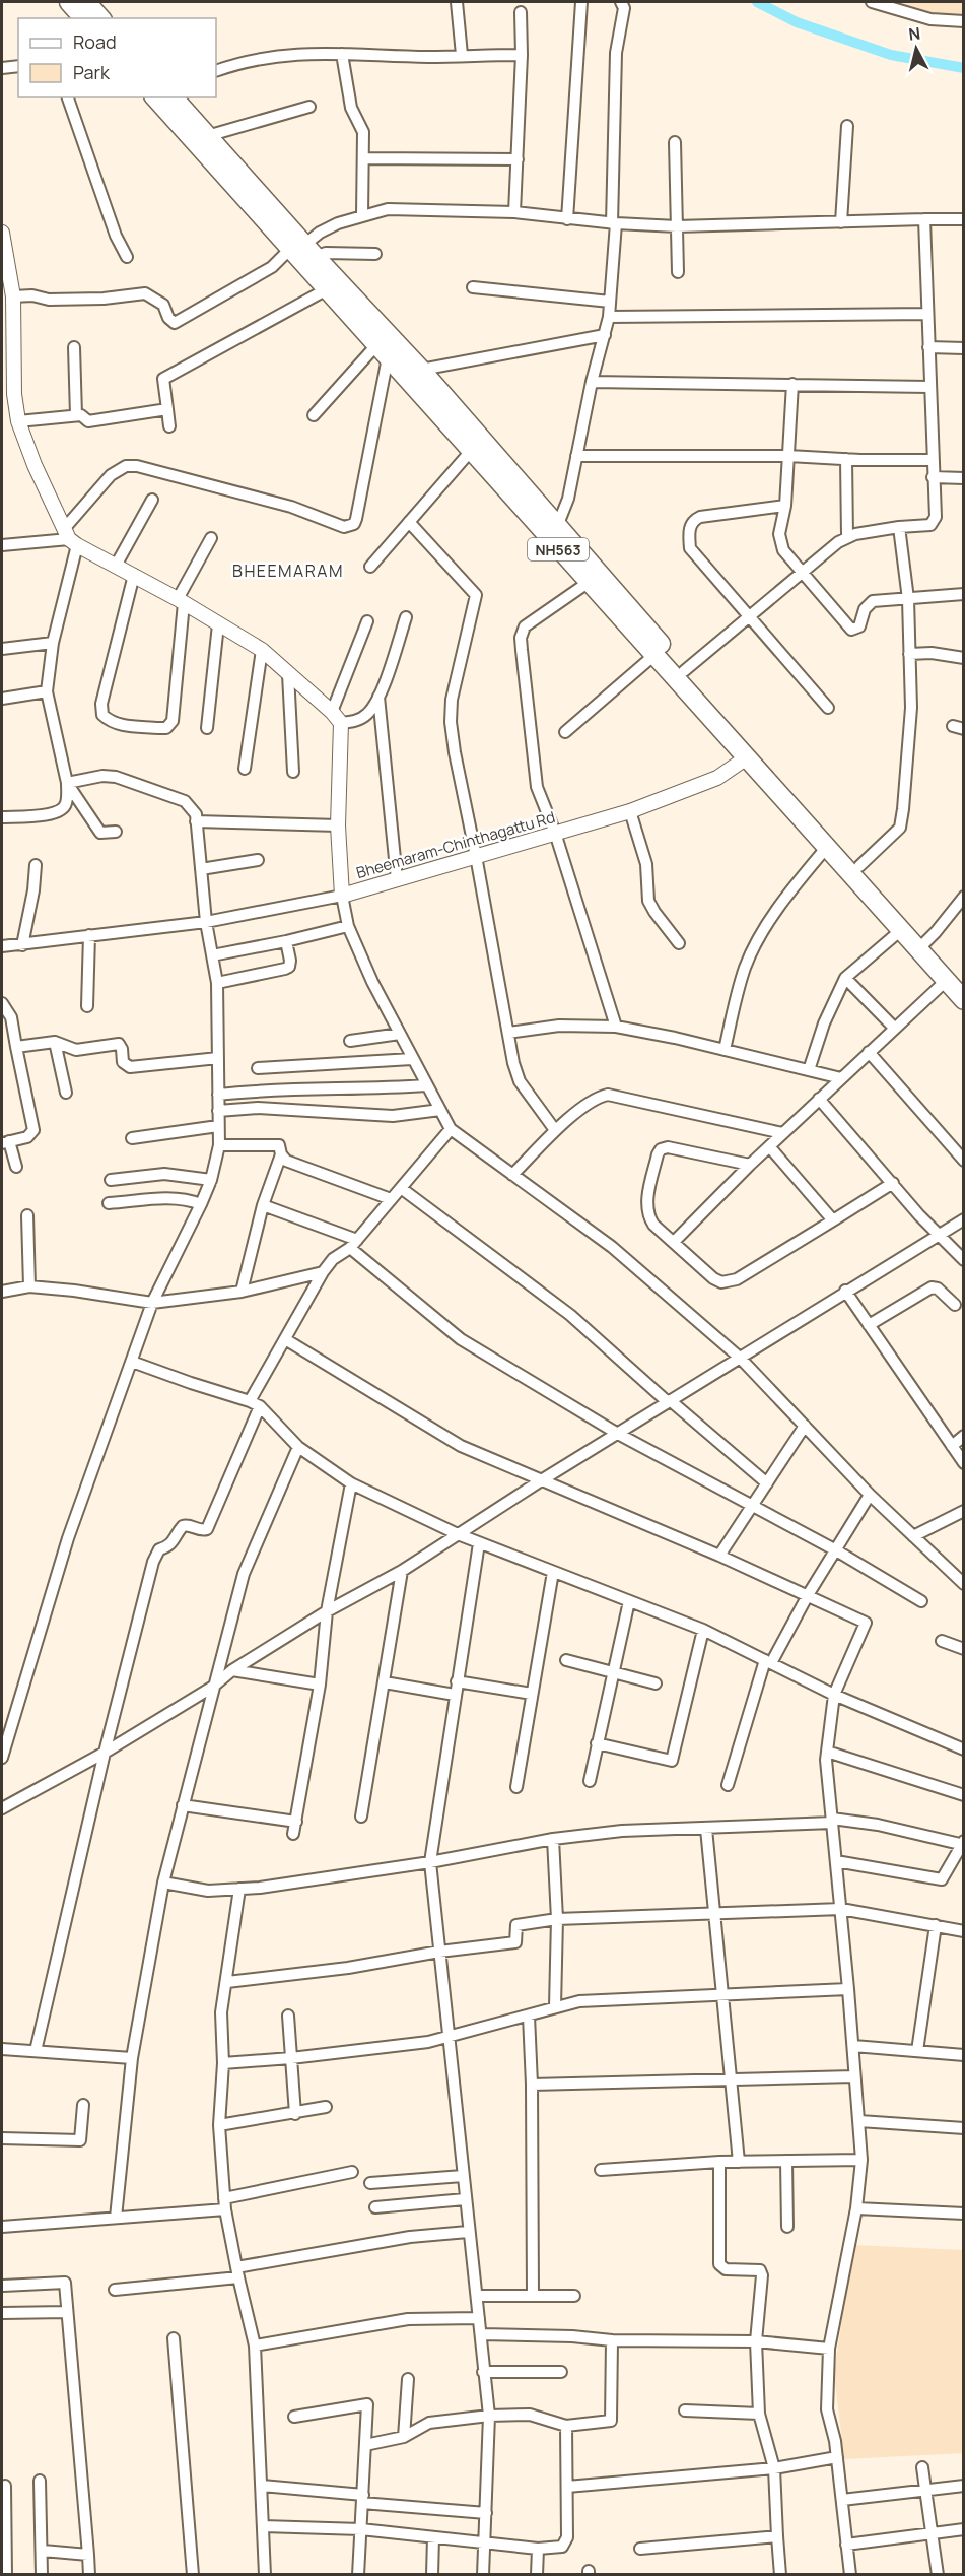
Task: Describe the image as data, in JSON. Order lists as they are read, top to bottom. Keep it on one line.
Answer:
{"streets":{"highway":["NH563"],"street":["Bheemaram-Chinthagattu Rd"]},"crossings":[["NH563","Bheemaram-Chinthagattu Rd"]],"districts":["BHEEMARAM"],"legend":["Road","Park"],"north":"top"}
